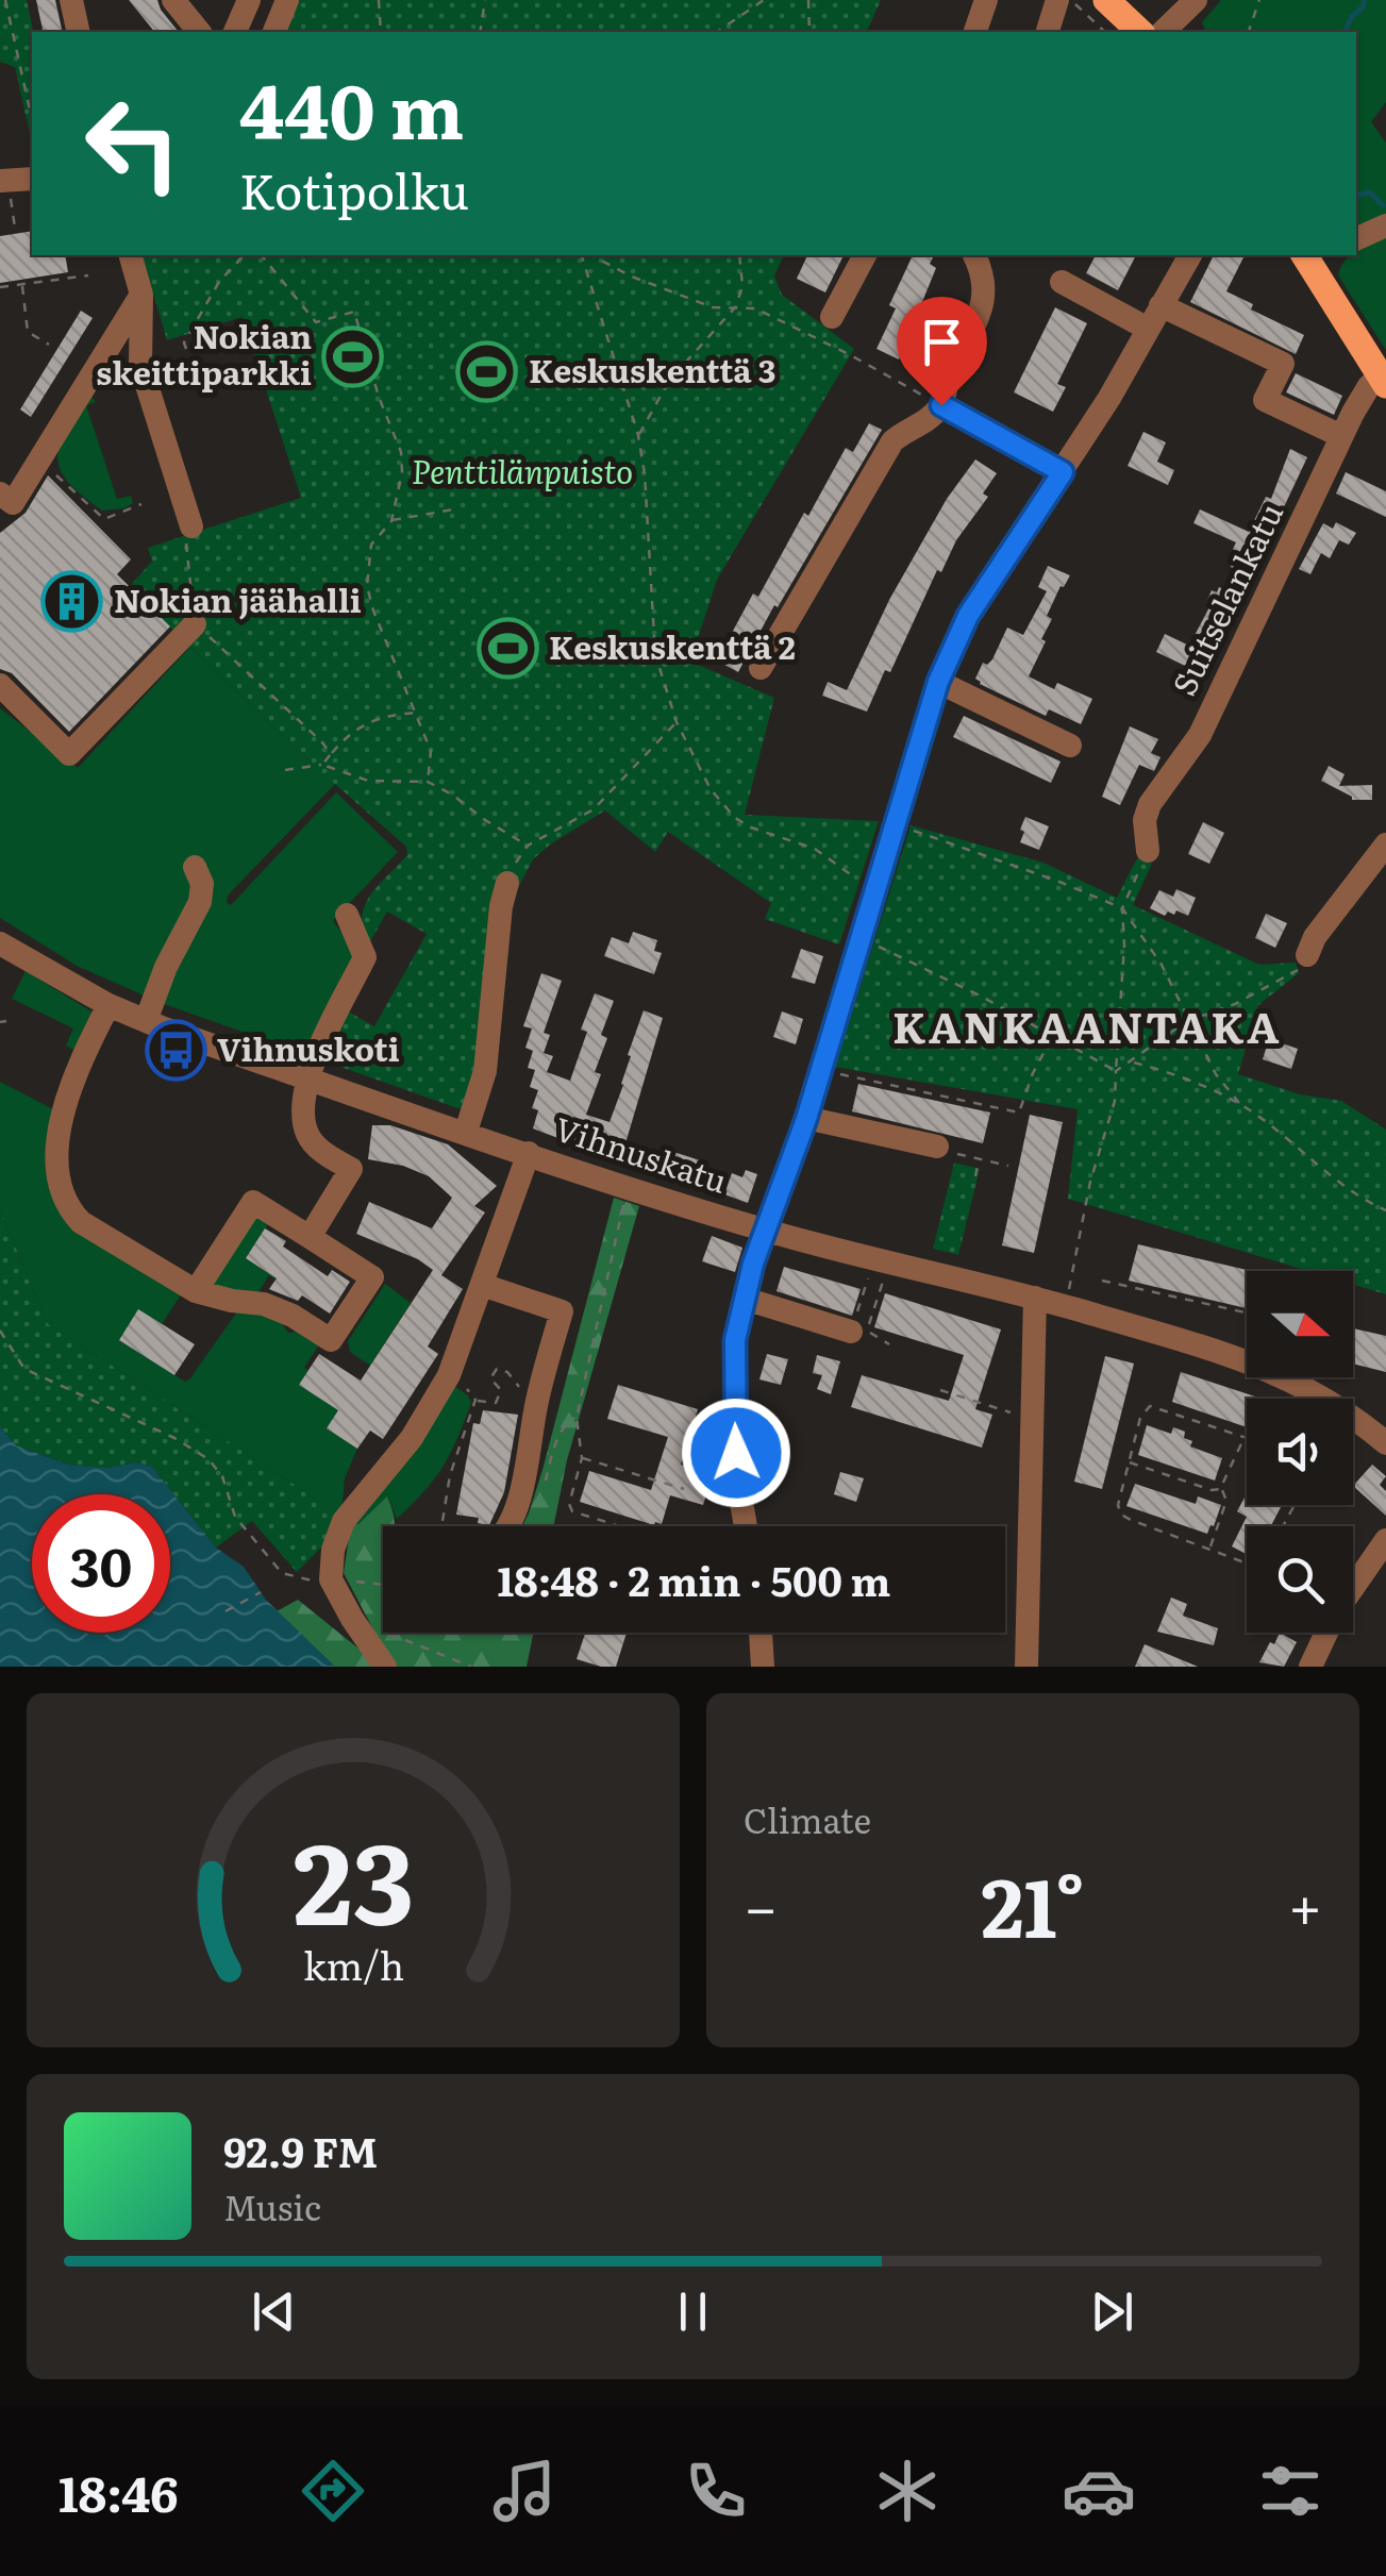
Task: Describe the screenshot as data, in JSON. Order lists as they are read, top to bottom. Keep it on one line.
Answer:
{"streets":{"street":["Suitselankatu","Vihnuskatu"]},"districts":["KANKAANTAKA"],"parks":["Penttilänpuisto"],"places":{"sports":["Nokian skeittiparkki","Keskuskenttä 3","Keskuskenttä 2"],"building":["Nokian jäähalli"],"bus stop":["Vihnuskoti"]},"north":"right","page":{"turn":["440 m","Kotipolku"],"limit":"30","trip":"18:48 · 2 min · 500 m","tile":"Climate","heat":["−","21°","+"],"song":["92.9 FM","Music"],"tabs":"18:46","gauge":["23","km/h"]}}
